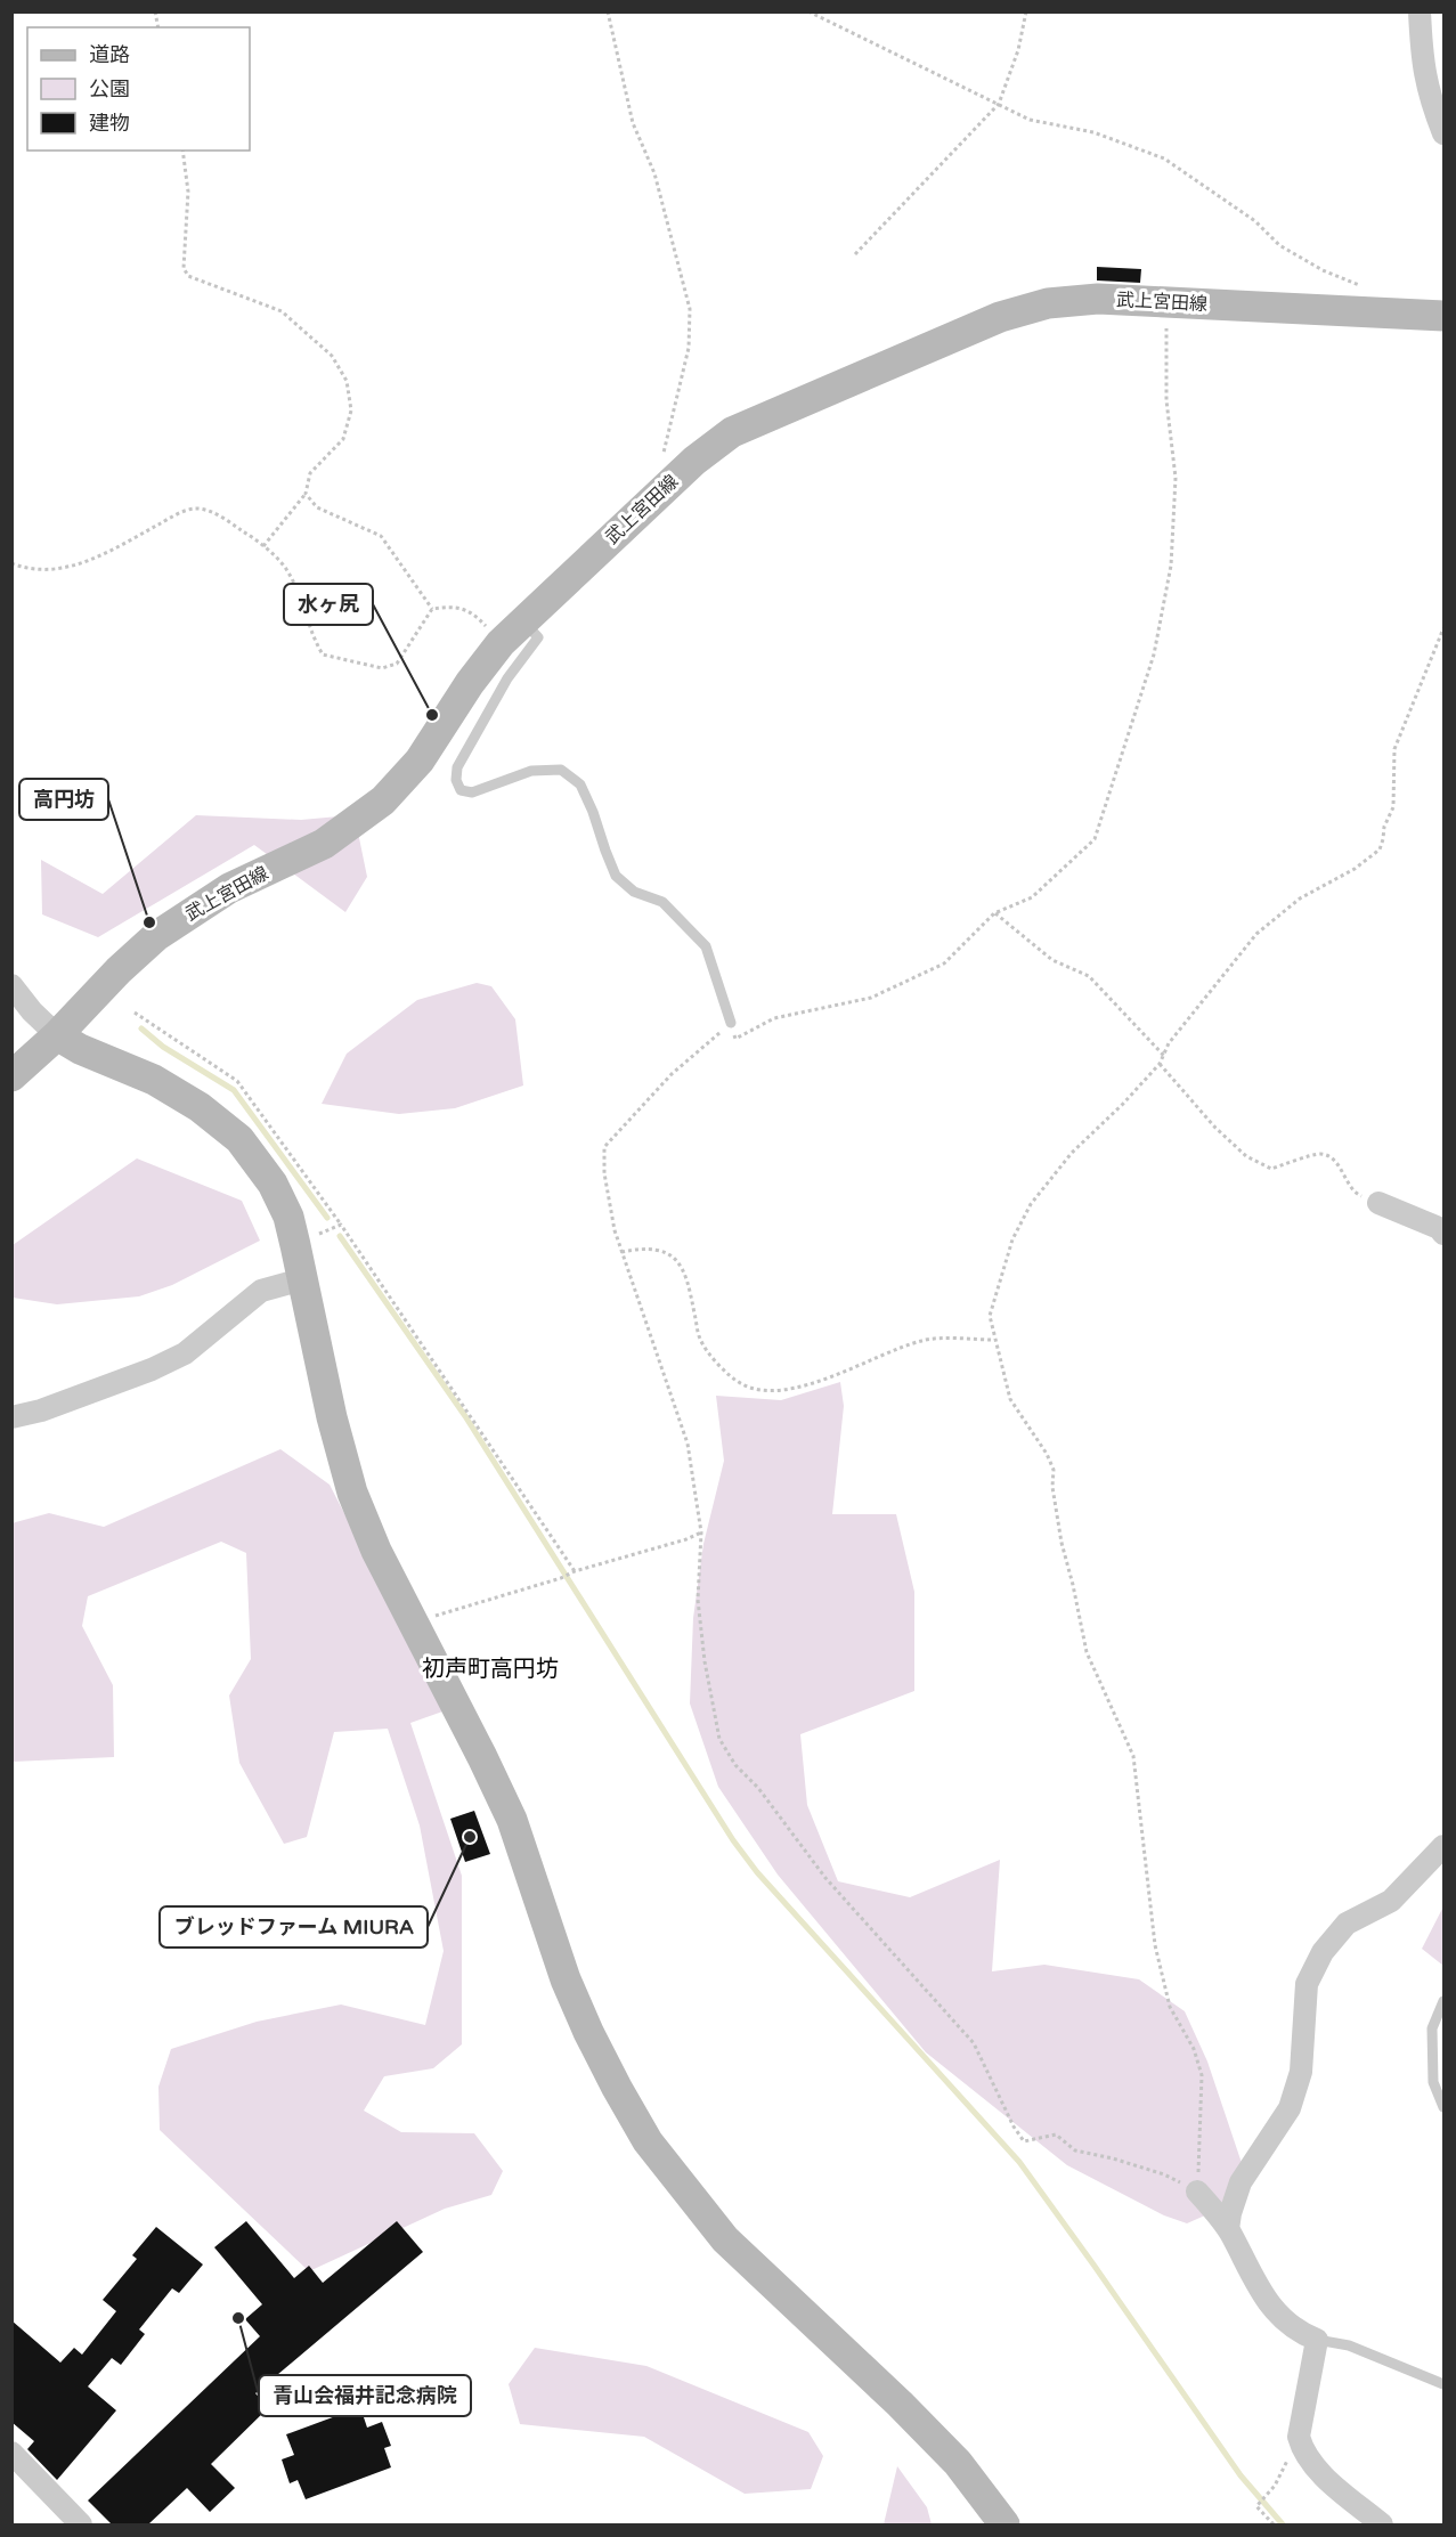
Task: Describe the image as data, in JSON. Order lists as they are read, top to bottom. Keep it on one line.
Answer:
{"streets":{"street":["武上宮田線"]},"districts":["初声町高円坊"],"places":["水ヶ尻","高円坊","ブレッドファーム MIURA","青山会福井記念病院"],"legend":["道路","公園","建物"]}
